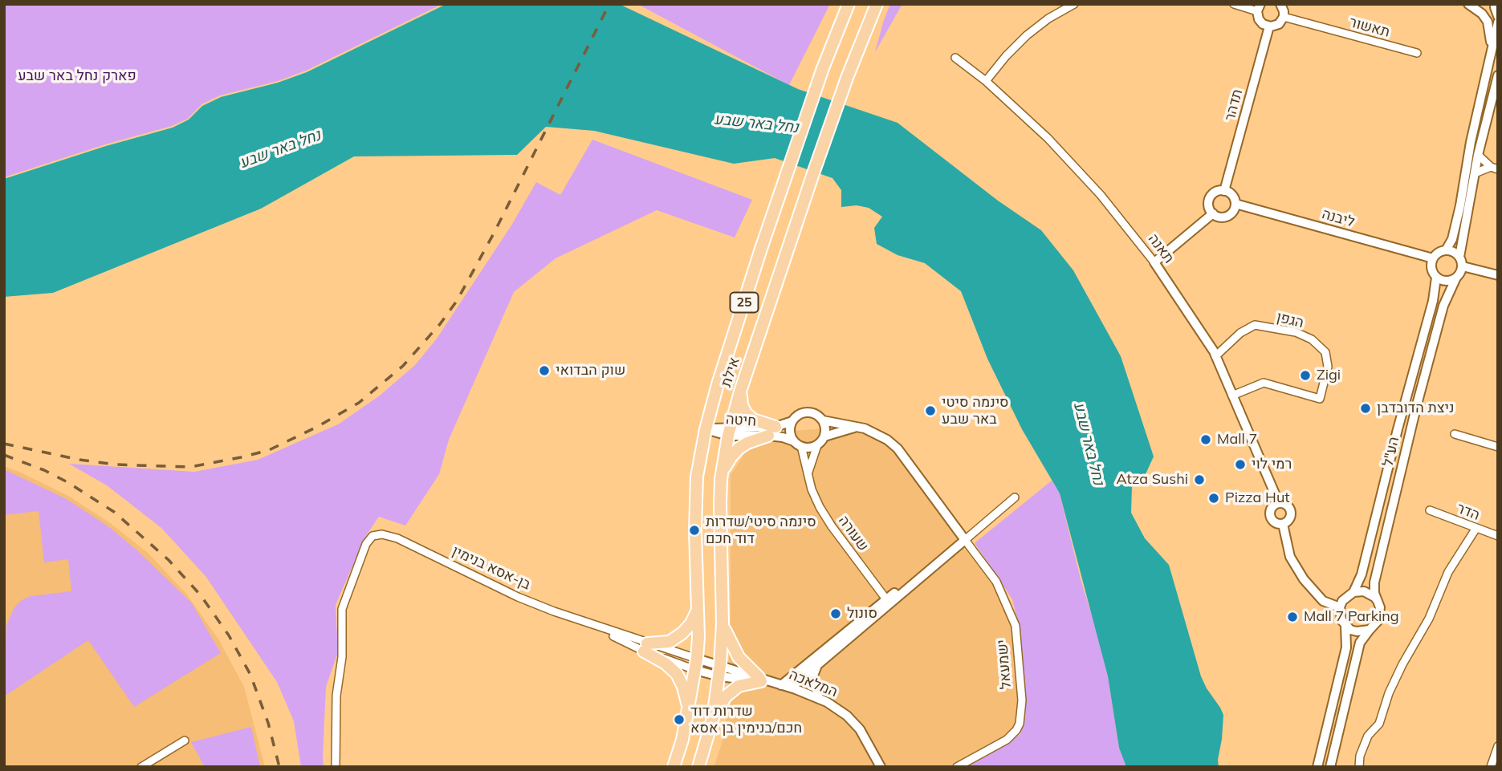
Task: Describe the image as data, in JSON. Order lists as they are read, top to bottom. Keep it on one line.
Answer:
{"streets":{"highway":["25","אילת"],"street":["תאשור","תדהר","ליבנה","תאנה","הגפן","חיטה","הע\"ל","הדר","שעורה","בן-אסא בנימין","ישמעאל","המלאכה"]},"crossings":[["תדהר","ליבנה"],["ליבנה","הע\"ל"],["תאנה","הגפן"],["אילת","חיטה"],["אילת","בן-אסא בנימין"],["אילת","המלאכה"],["חיטה","שעורה"],["חיטה","ישמעאל"],["בן-אסא בנימין","המלאכה"]],"water":["נחל באר שבע"],"parks":["פארק נחל באר שבע"],"places":["שוק הבדואי","Zigi","ניצת הדובדבן","סינמה סיטי באר שבע","Mall 7","רמי לוי","Atza Sushi","Pizza Hut","סינמה סיטי/שדרות דוד חכם","סונול","Mall 7 Parking","שדרות דוד חכם/בנימין בן אסא"]}
